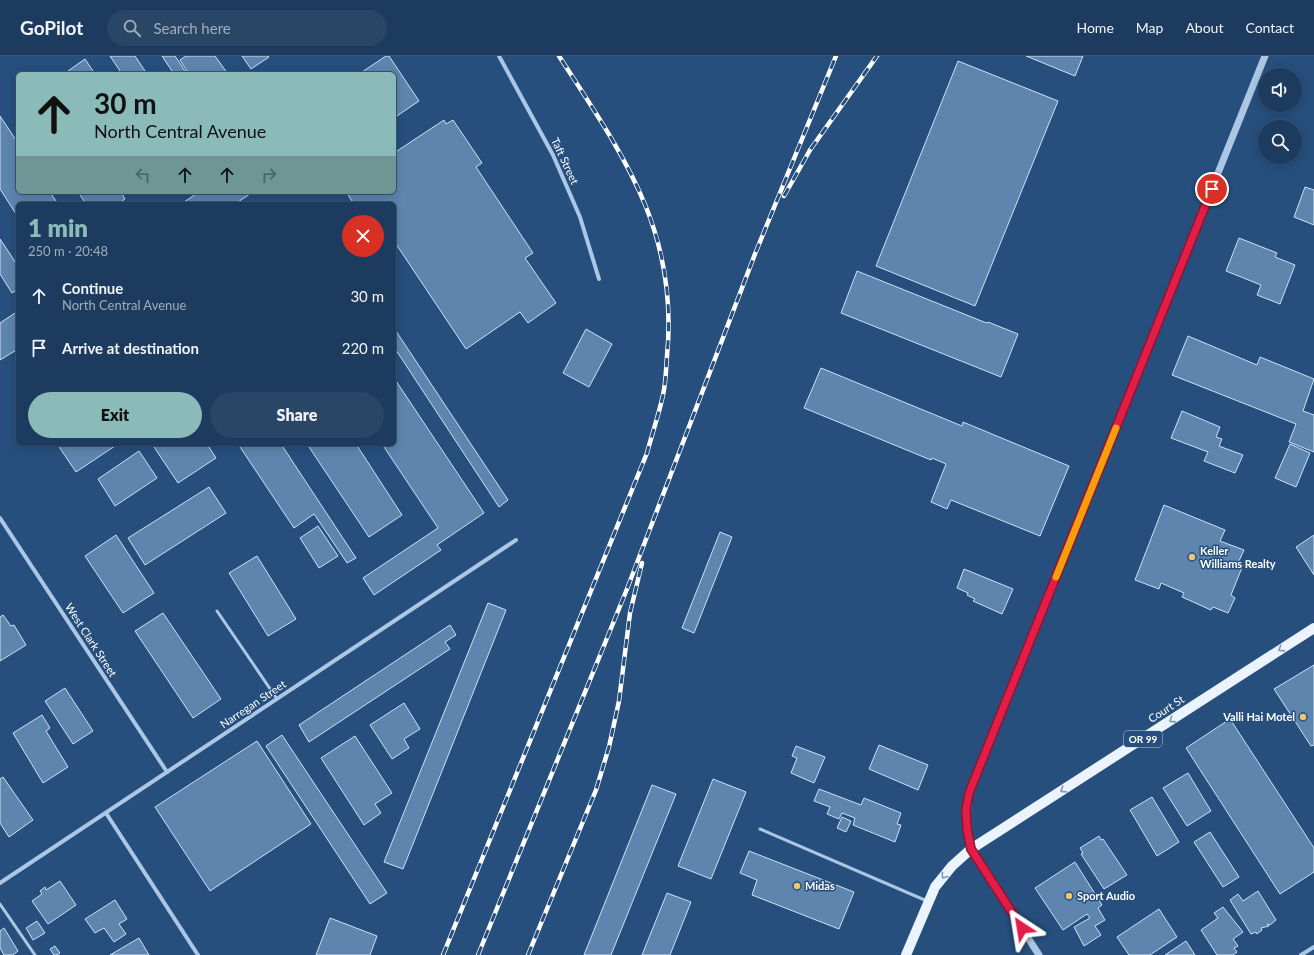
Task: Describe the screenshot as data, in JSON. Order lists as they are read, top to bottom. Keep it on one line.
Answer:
{"streets":{"main road":["Court St","OR 99"],"street":["Taft Street","West Clark Street","Narregan Street"]},"crossings":[["West Clark Street","Narregan Street"],["Court St","OR 99"]],"one_way":["Court St"],"places":["Keller Williams Realty","Valli Hai Motel","Midas","Sport Audio"],"page":{"header":"GoPilot","search":"Search here","nav":["Home","Map","About","Contact"],"turn":["30 m","North Central Avenue"],"heading":["1 min","250 m · 20:48"],"list":[{"name":"Continue","note":"North Central Avenue","value":"30 m"},{"name":"Arrive at destination","value":"220 m"}],"buttons":["Exit","Share"]}}
